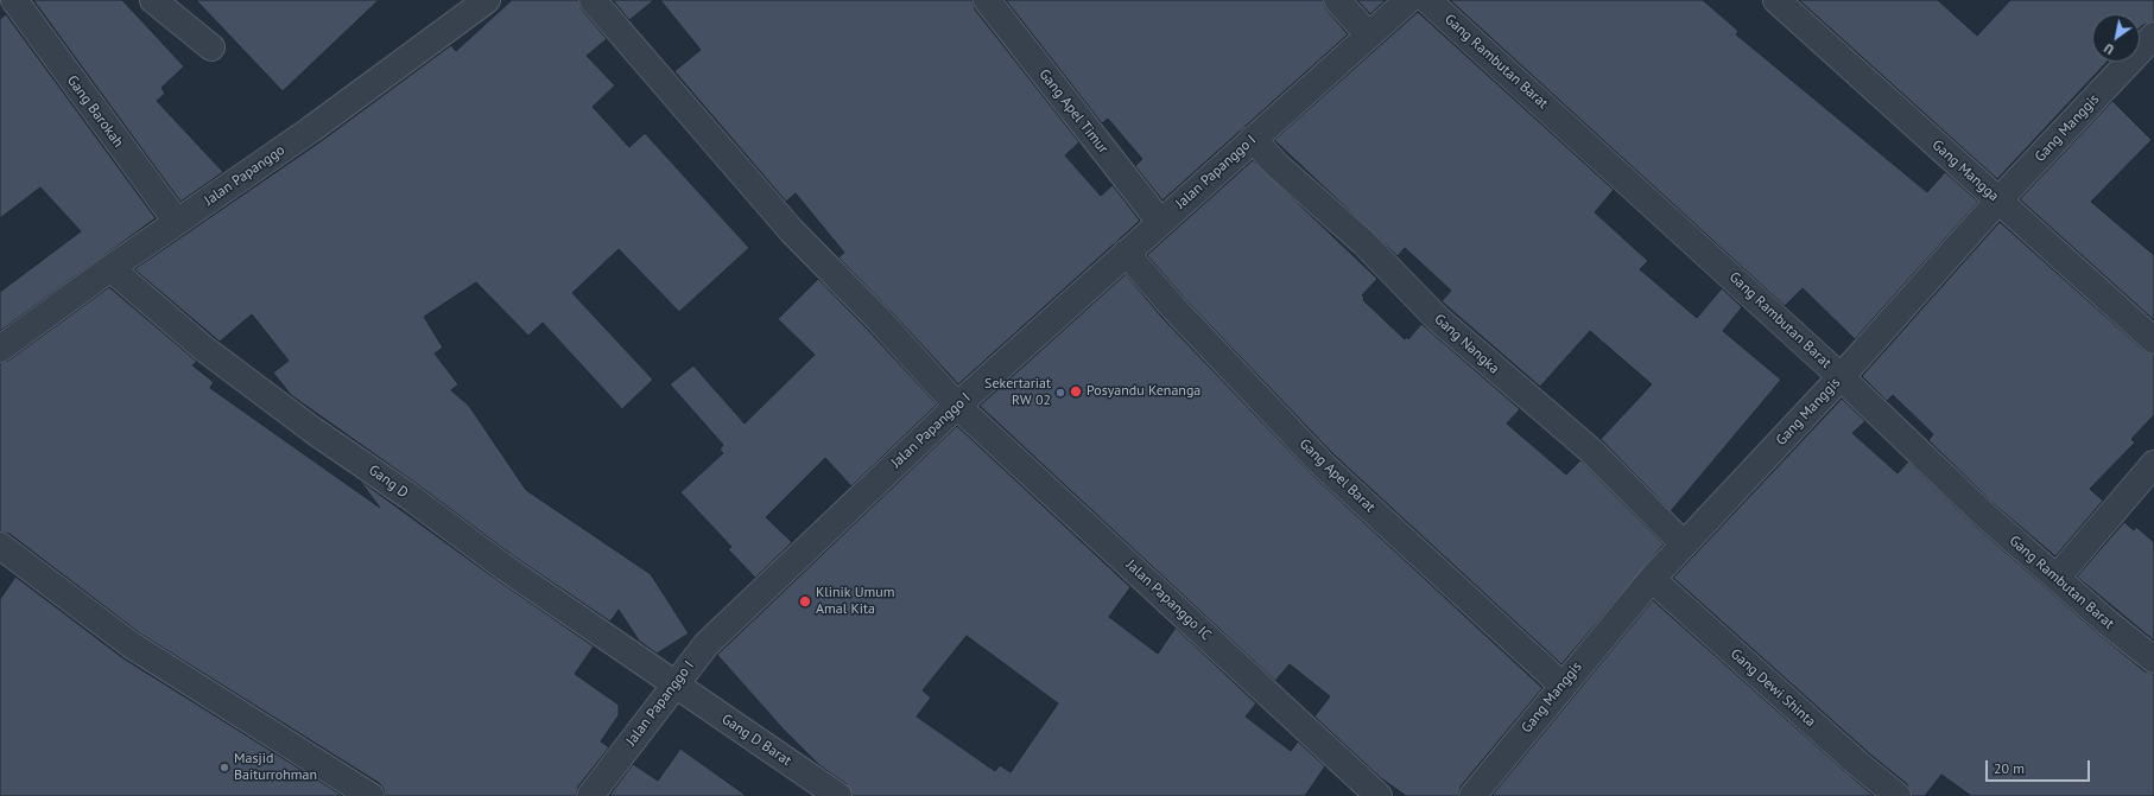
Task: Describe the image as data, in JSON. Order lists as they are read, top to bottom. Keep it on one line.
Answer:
{"streets":{"street":["Gang Rambutan Barat","Gang Barokah","Gang Apel Timur","Gang Manggis","Gang Mangga","Jalan Papanggo I","Jalan Papanggo","Gang Nangka","Gang Apel Barat","Gang D","Jalan Papanggo IC","Gang Dewi Shinta","Gang D Barat"]},"crossings":[["Gang Rambutan Barat","Gang Manggis"],["Gang Barokah","Jalan Papanggo"],["Gang Apel Timur","Jalan Papanggo I"],["Gang Manggis","Gang Mangga"],["Gang Manggis","Gang Nangka"],["Gang Manggis","Gang Apel Barat"],["Gang Manggis","Gang Dewi Shinta"],["Jalan Papanggo I","Gang Nangka"],["Jalan Papanggo I","Gang Apel Barat"],["Jalan Papanggo I","Gang D"],["Jalan Papanggo I","Jalan Papanggo IC"],["Jalan Papanggo I","Gang D Barat"],["Jalan Papanggo","Gang D"],["Gang D","Gang D Barat"]],"places":["Posyandu Kenanga","Sekertariat RW 02","Klinik Umum Amal Kita","Masjid Baiturrohman"],"scale_bar":"20 m","north":"bottom left"}
